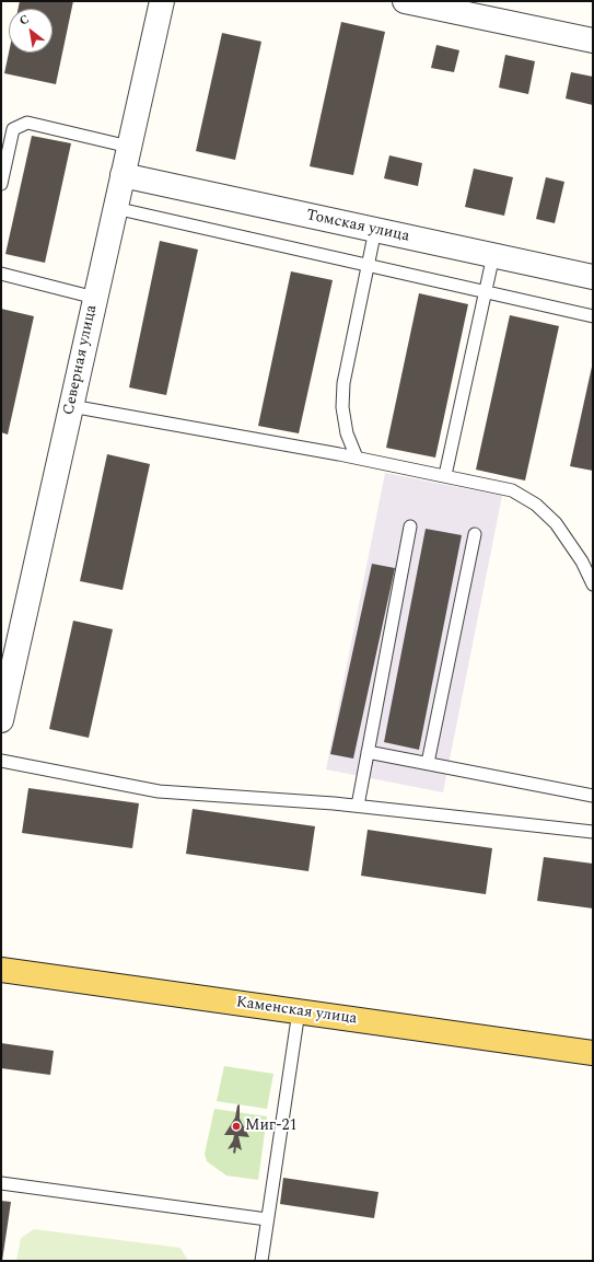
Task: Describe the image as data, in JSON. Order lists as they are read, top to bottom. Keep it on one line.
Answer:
{"streets":{"main road":["Каменская улица"],"street":["Томская улица","Северная улица"]},"crossings":[["Томская улица","Северная улица"]],"places":["Миг-21"],"north":"top left"}
